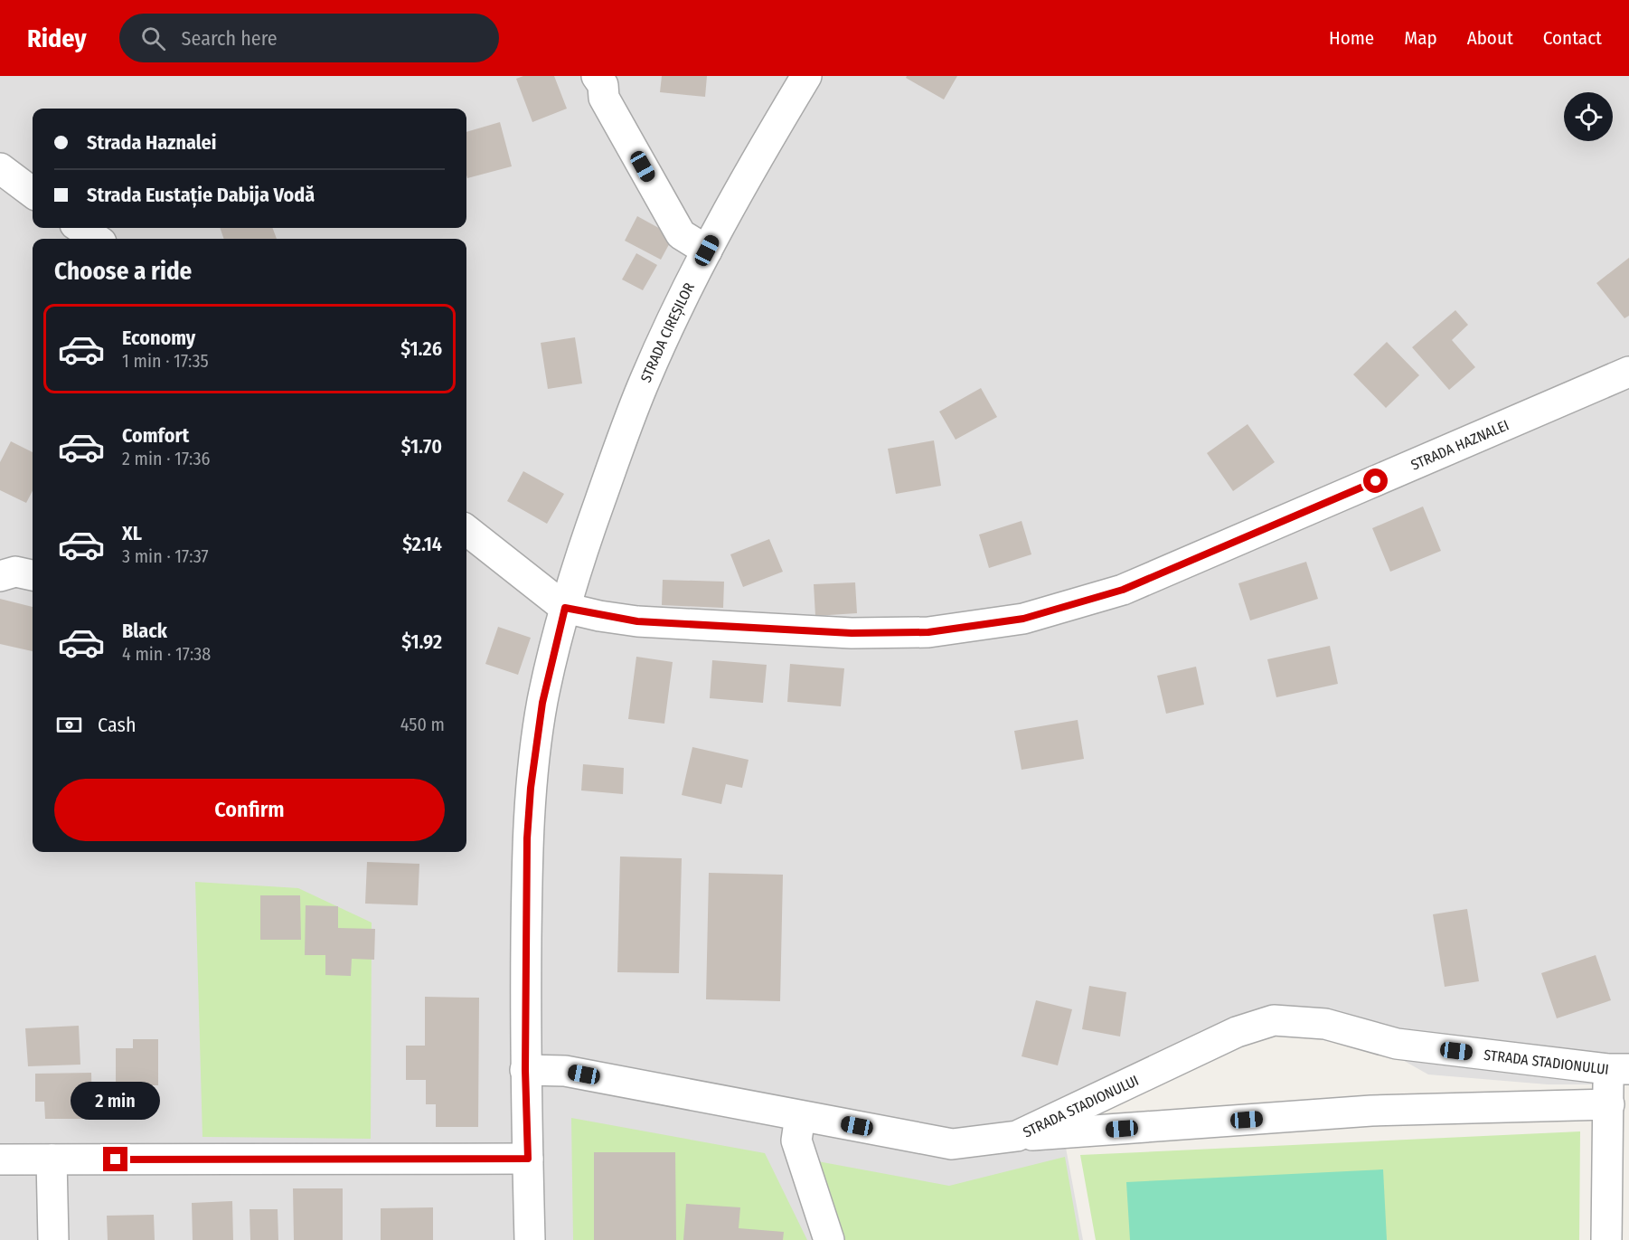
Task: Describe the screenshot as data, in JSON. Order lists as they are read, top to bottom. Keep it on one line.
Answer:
{"streets":{"street":["STRADA CIREȘILOR","STRADA HAZNALEI","STRADA STADIONULUI"]},"crossings":[["STRADA CIREȘILOR","STRADA HAZNALEI"],["STRADA CIREȘILOR","STRADA STADIONULUI"]],"page":{"header":"Ridey","search":"Search here","nav":["Home","Map","About","Contact"],"banner":["Strada Haznalei","Strada Eustație Dabija Vodă"],"heading":"Choose a ride","list":[{"name":"Economy","note":"1 min · 17:35","value":"$1.26"},{"name":"Comfort","note":"2 min · 17:36","value":"$1.70"},{"name":"XL","note":"3 min · 17:37","value":"$2.14"},{"name":"Black","note":"4 min · 17:38","value":"$1.92"}],"pay":["Cash","450 m"],"buttons":"Confirm","bubble":"2 min"}}
